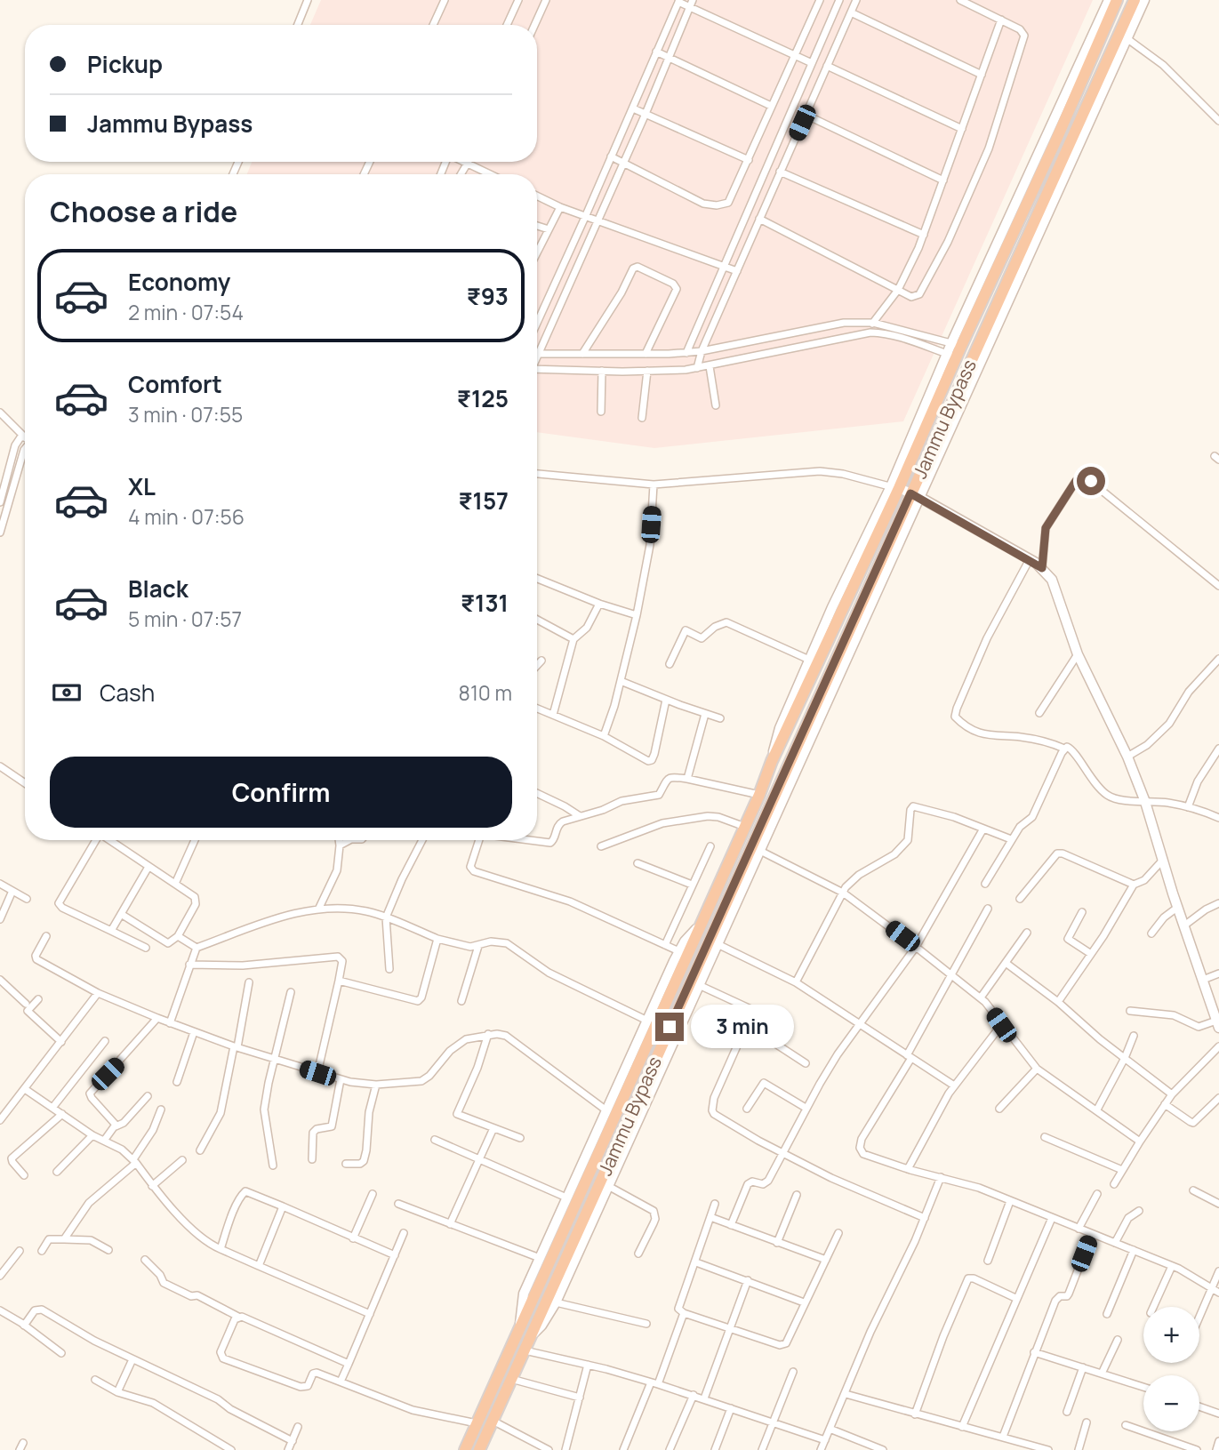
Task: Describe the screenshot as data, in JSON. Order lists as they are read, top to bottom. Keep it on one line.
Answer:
{"streets":{"highway":["Jammu Bypass"]},"page":{"banner":["Pickup","Jammu Bypass"],"heading":"Choose a ride","list":[{"name":"Economy","note":"2 min · 07:54","value":"₹93"},{"name":"Comfort","note":"3 min · 07:55","value":"₹125"},{"name":"XL","note":"4 min · 07:56","value":"₹157"},{"name":"Black","note":"5 min · 07:57","value":"₹131"}],"pay":["Cash","810 m"],"buttons":"Confirm","bubble":"3 min","map_buttons":["+","−"]}}
